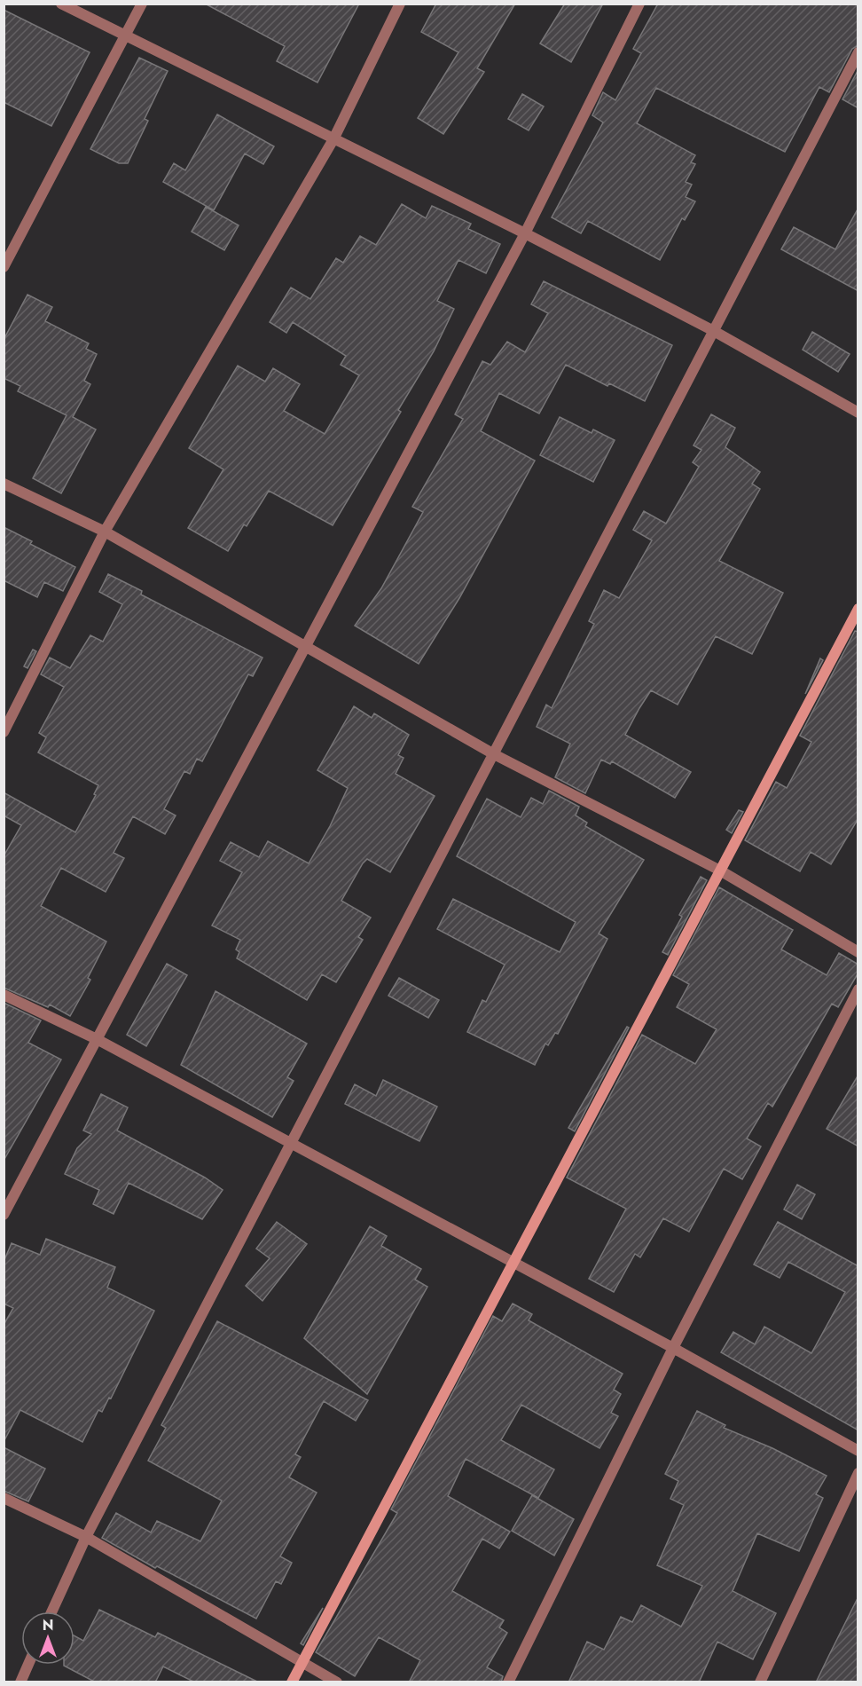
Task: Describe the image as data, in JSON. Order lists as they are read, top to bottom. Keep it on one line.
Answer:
{"north":"top"}
